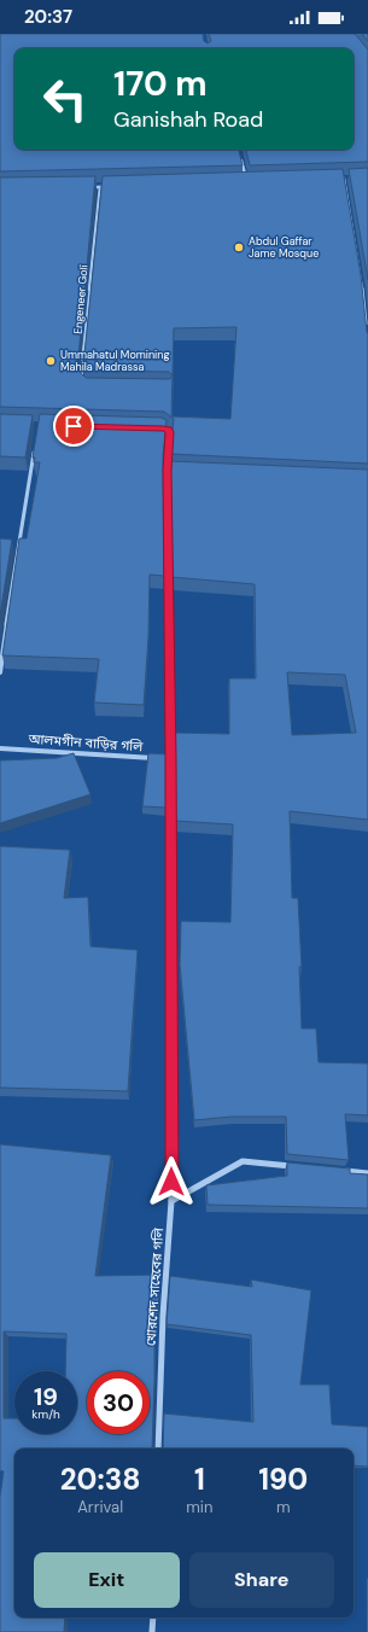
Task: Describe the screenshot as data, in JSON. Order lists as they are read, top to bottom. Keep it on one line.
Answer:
{"streets":{"street":["Engeneer Goli","আলমগীন বাড়ির গলি","খোরশেদ সাহেবের গলি"]},"crossings":[["আলমগীন বাড়ির গলি","খোরশেদ সাহেবের গলি"]],"places":["Abdul Gaffar Jame Mosque","Ummahatul Momining Mahila Madrassa"],"page":{"status":"20:37","turn":["170 m","Ganishah Road"],"speed":"19 km/h","limit":"30","eta":["20:38","Arrival","1","min","190","m"],"buttons":["Exit","Share"]}}
